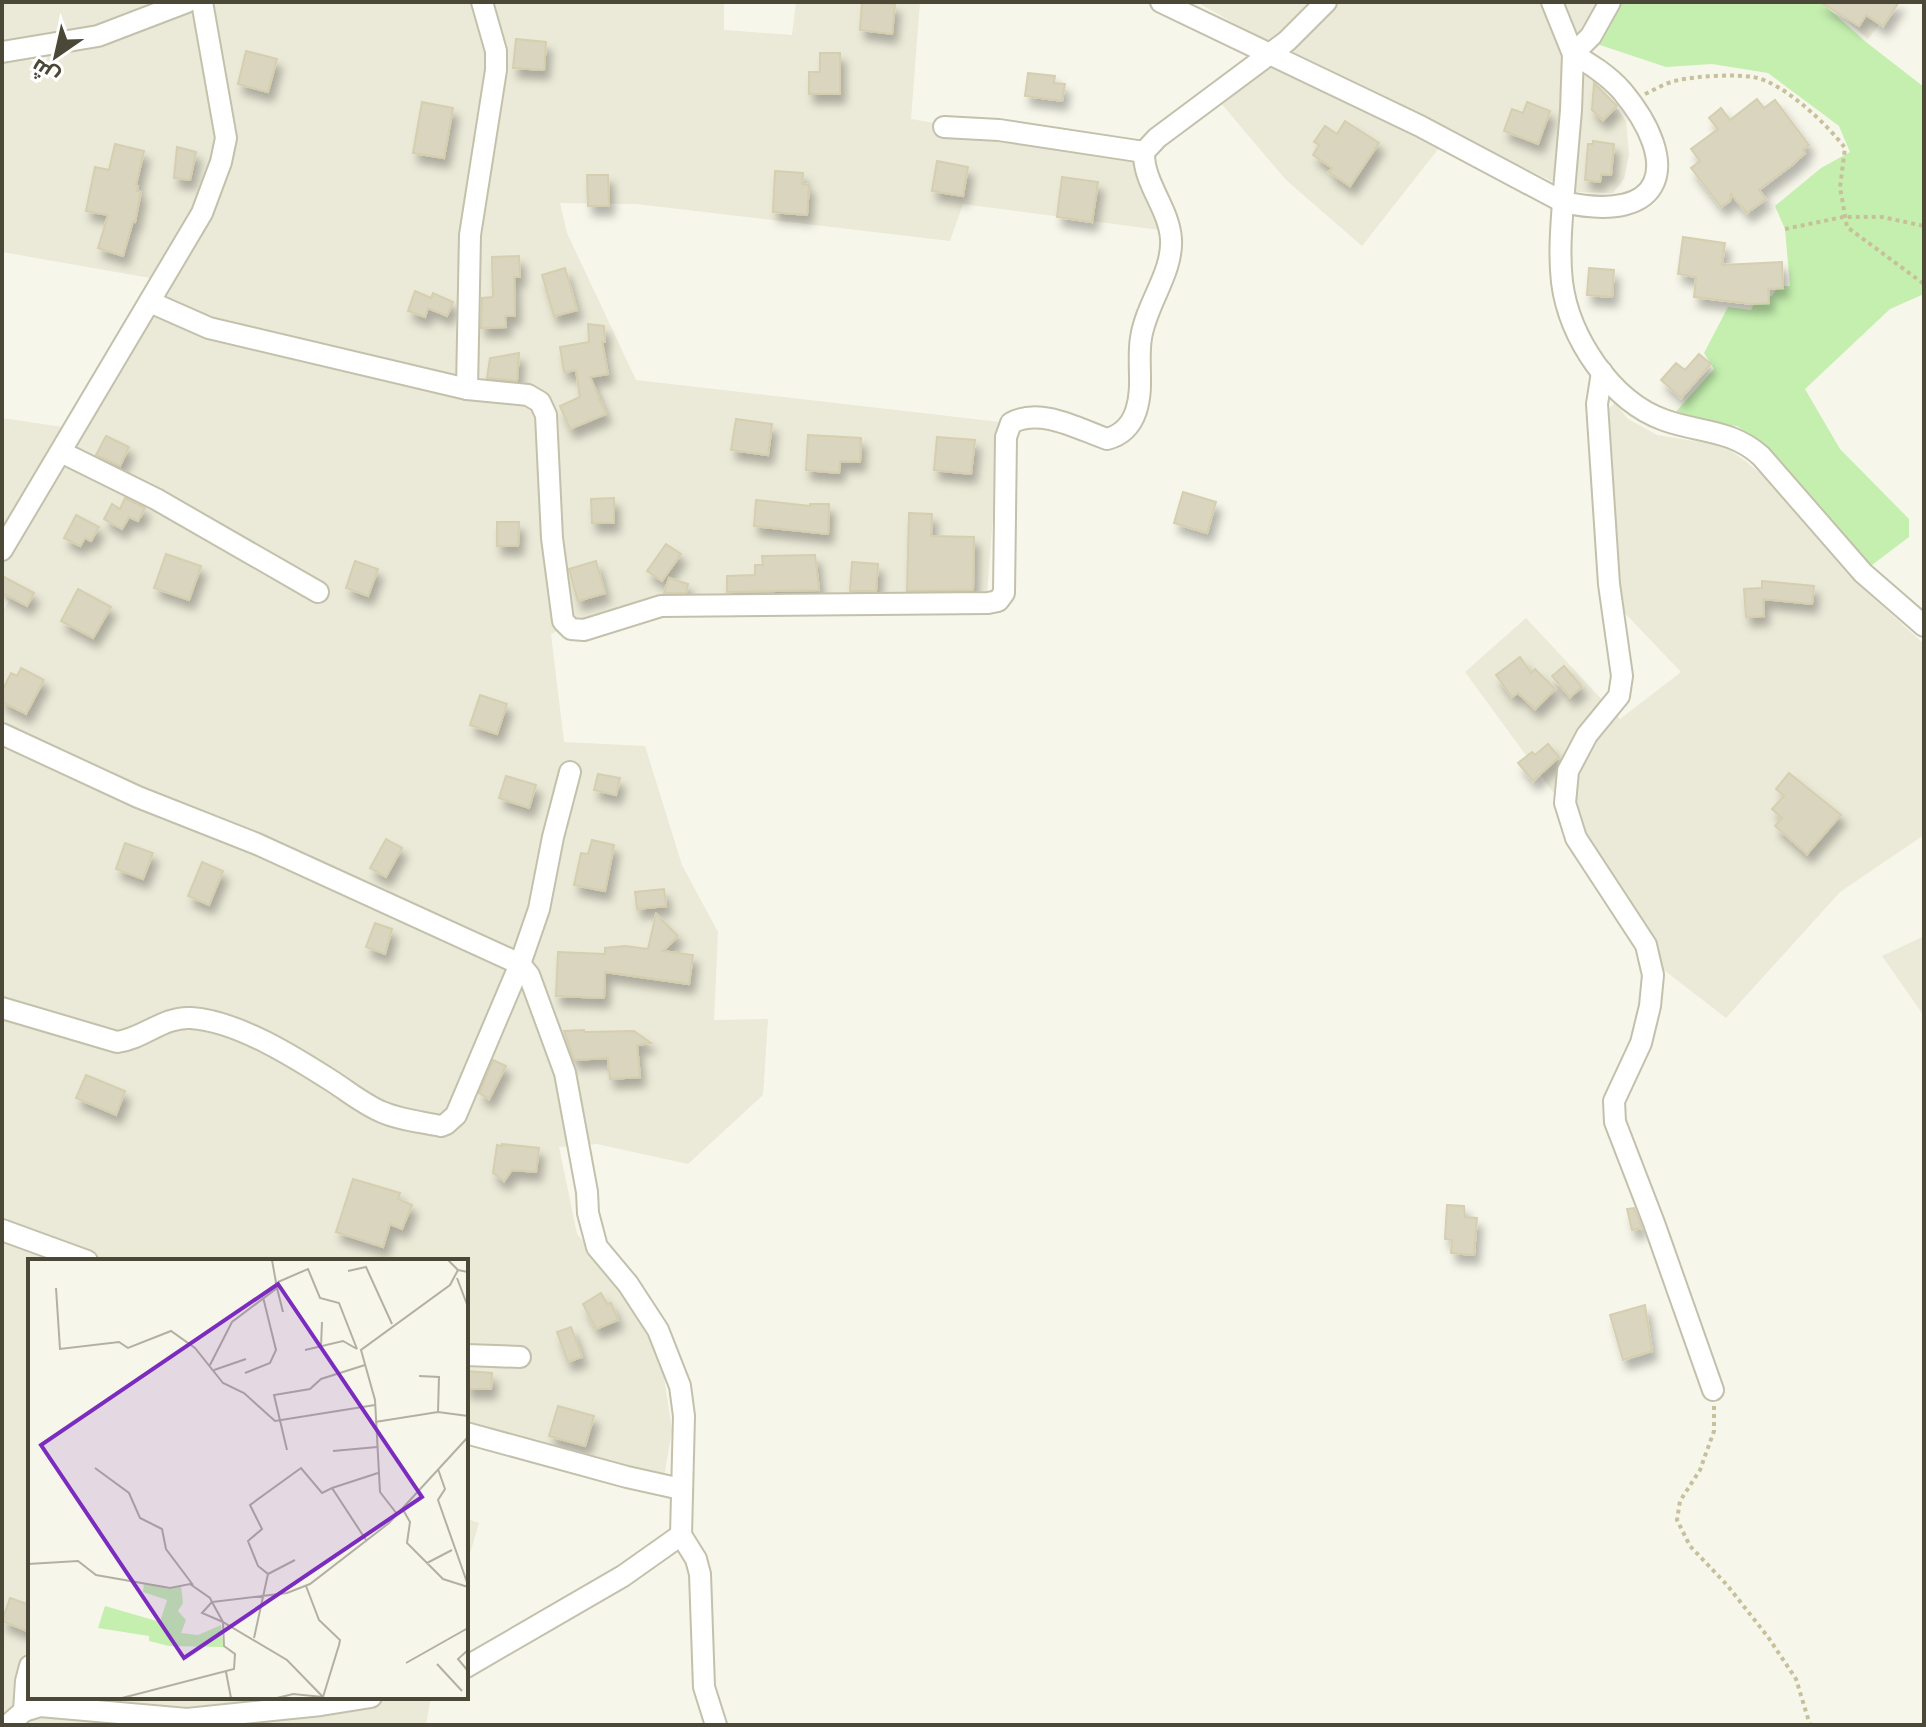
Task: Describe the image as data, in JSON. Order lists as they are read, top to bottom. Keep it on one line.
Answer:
{"north":"bottom left"}
